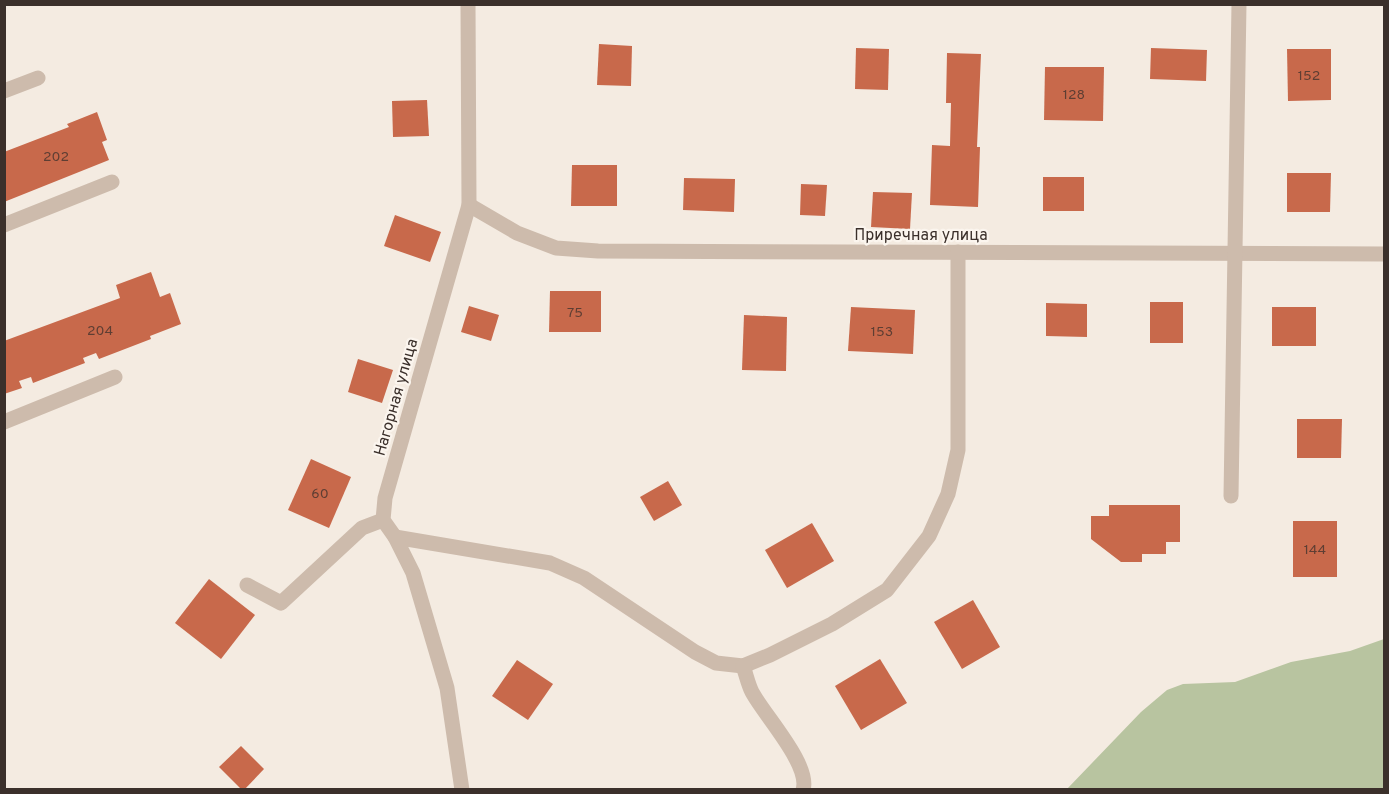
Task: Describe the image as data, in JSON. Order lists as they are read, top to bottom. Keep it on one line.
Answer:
{"streets":{"street":["Приречная улица","Нагорная улица"]},"crossings":[["Приречная улица","Нагорная улица"]],"house_numbers":["152","128","202","75","204","153","60","144"]}
